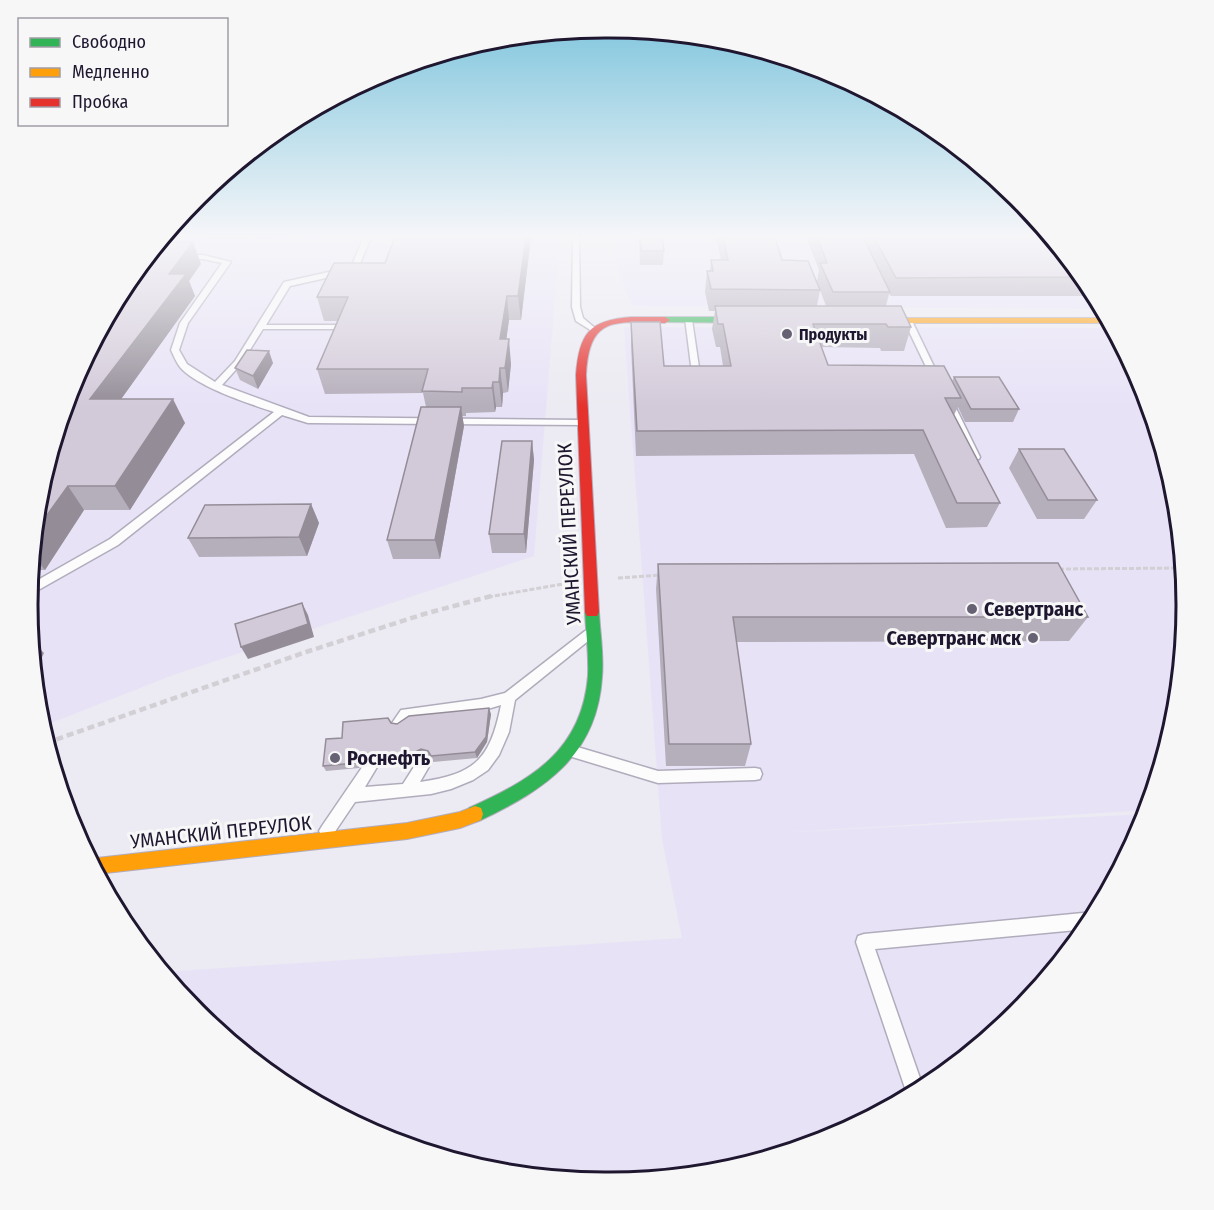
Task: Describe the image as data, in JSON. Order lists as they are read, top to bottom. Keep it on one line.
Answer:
{"streets":{"street":["УМАНСКИЙ ПЕРЕУЛОК"]},"places":["Продукты","Севертранс","Севертранс мск","Роснефть"],"legend":["Свободно","Медленно","Пробка"]}
